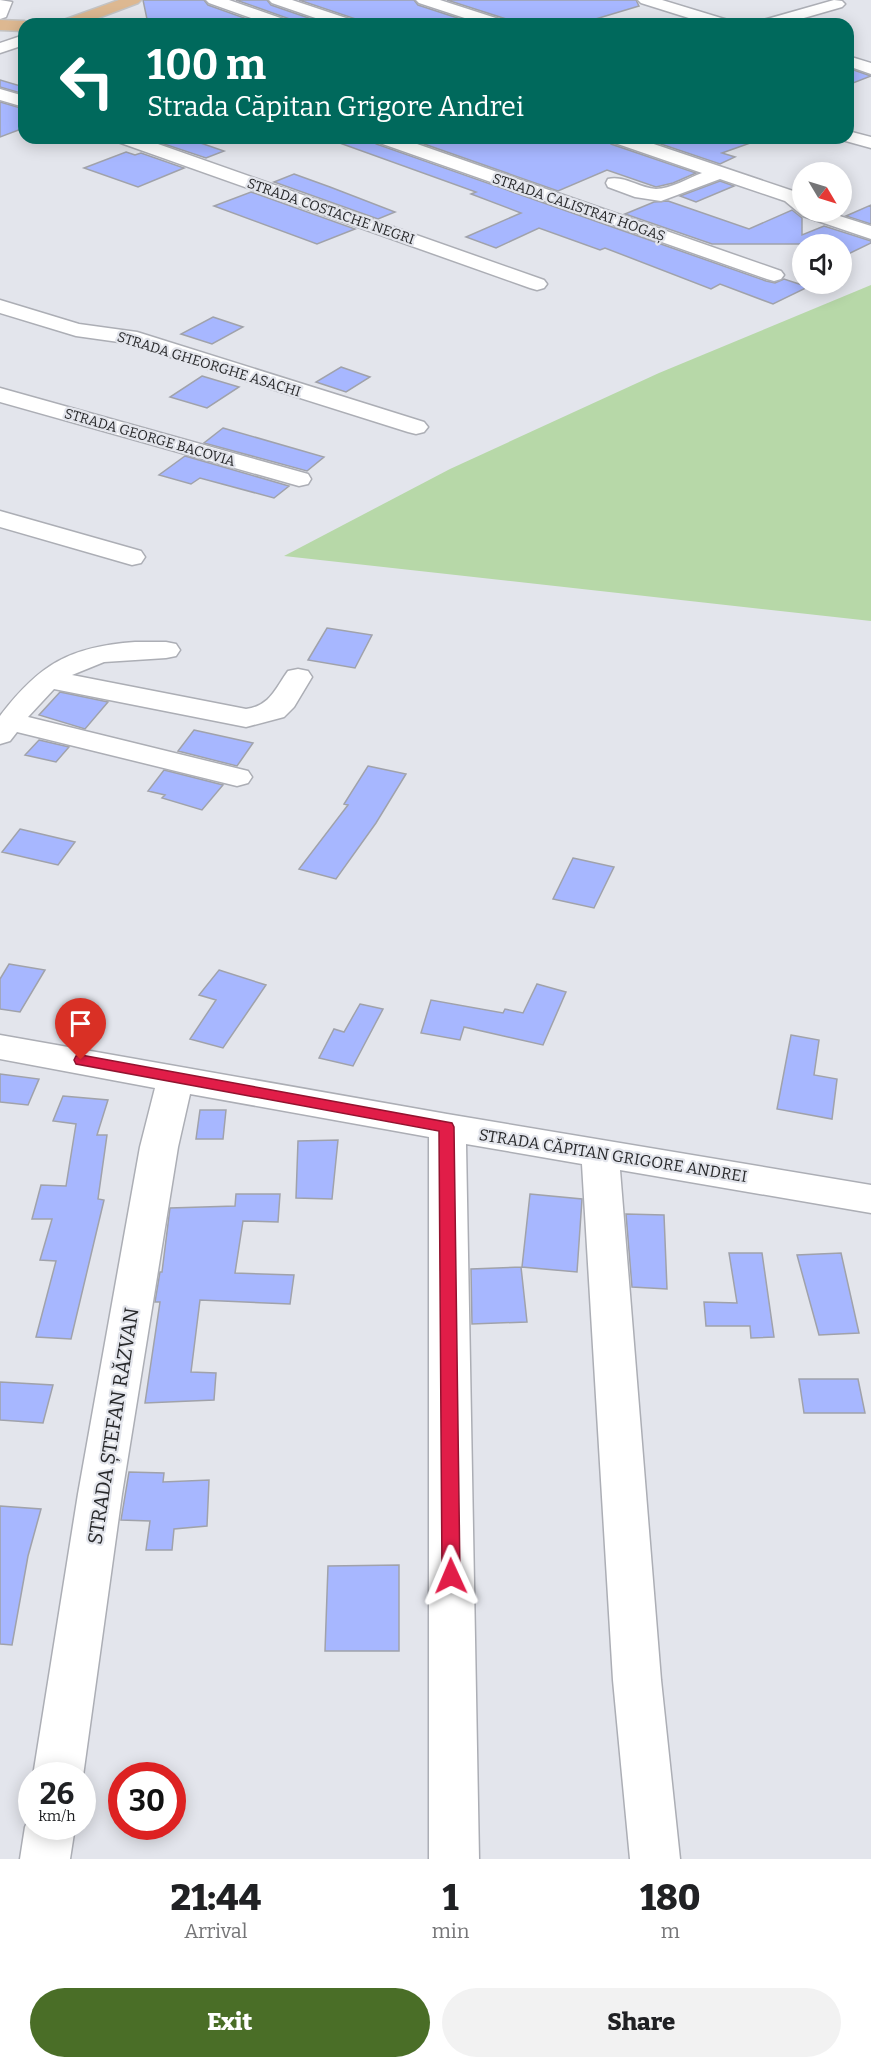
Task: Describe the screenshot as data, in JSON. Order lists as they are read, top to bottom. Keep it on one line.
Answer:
{"streets":{"street":["STRADA CALISTRAT HOGAȘ","STRADA COSTACHE NEGRI","STRADA GHEORGHE ASACHI","STRADA GEORGE BACOVIA","STRADA CĂPITAN GRIGORE ANDREI","STRADA ȘTEFAN RĂZVAN"]},"crossings":[["STRADA CĂPITAN GRIGORE ANDREI","STRADA ȘTEFAN RĂZVAN"]],"north":"bottom right","page":{"turn":["100 m","Strada Căpitan Grigore Andrei"],"speed":"26 km/h","limit":"30","eta":["21:44","Arrival","1","min","180","m"],"buttons":["Exit","Share"]}}
